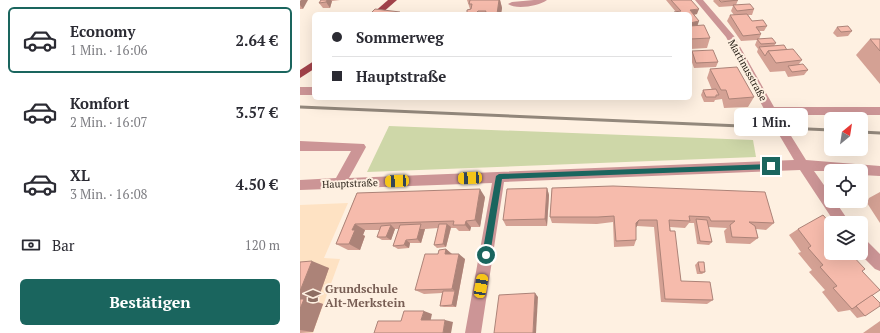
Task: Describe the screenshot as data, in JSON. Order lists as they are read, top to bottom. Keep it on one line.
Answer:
{"streets":{"street":["Martinusstraße","Hauptstraße"]},"crossings":[["Martinusstraße","Hauptstraße"]],"places":{"school or university":["Grundschule Alt-Merkstein"]},"north":"top right","page":{"list":[{"name":"Economy","note":"1 Min. · 16:06","value":"2.64 €"},{"name":"Komfort","note":"2 Min. · 16:07","value":"3.57 €"},{"name":"XL","note":"3 Min. · 16:08","value":"4.50 €"}],"banner":["Sommerweg","Hauptstraße"],"bubble":"1 Min.","pay":["Bar","120 m"],"buttons":"Bestätigen"}}
